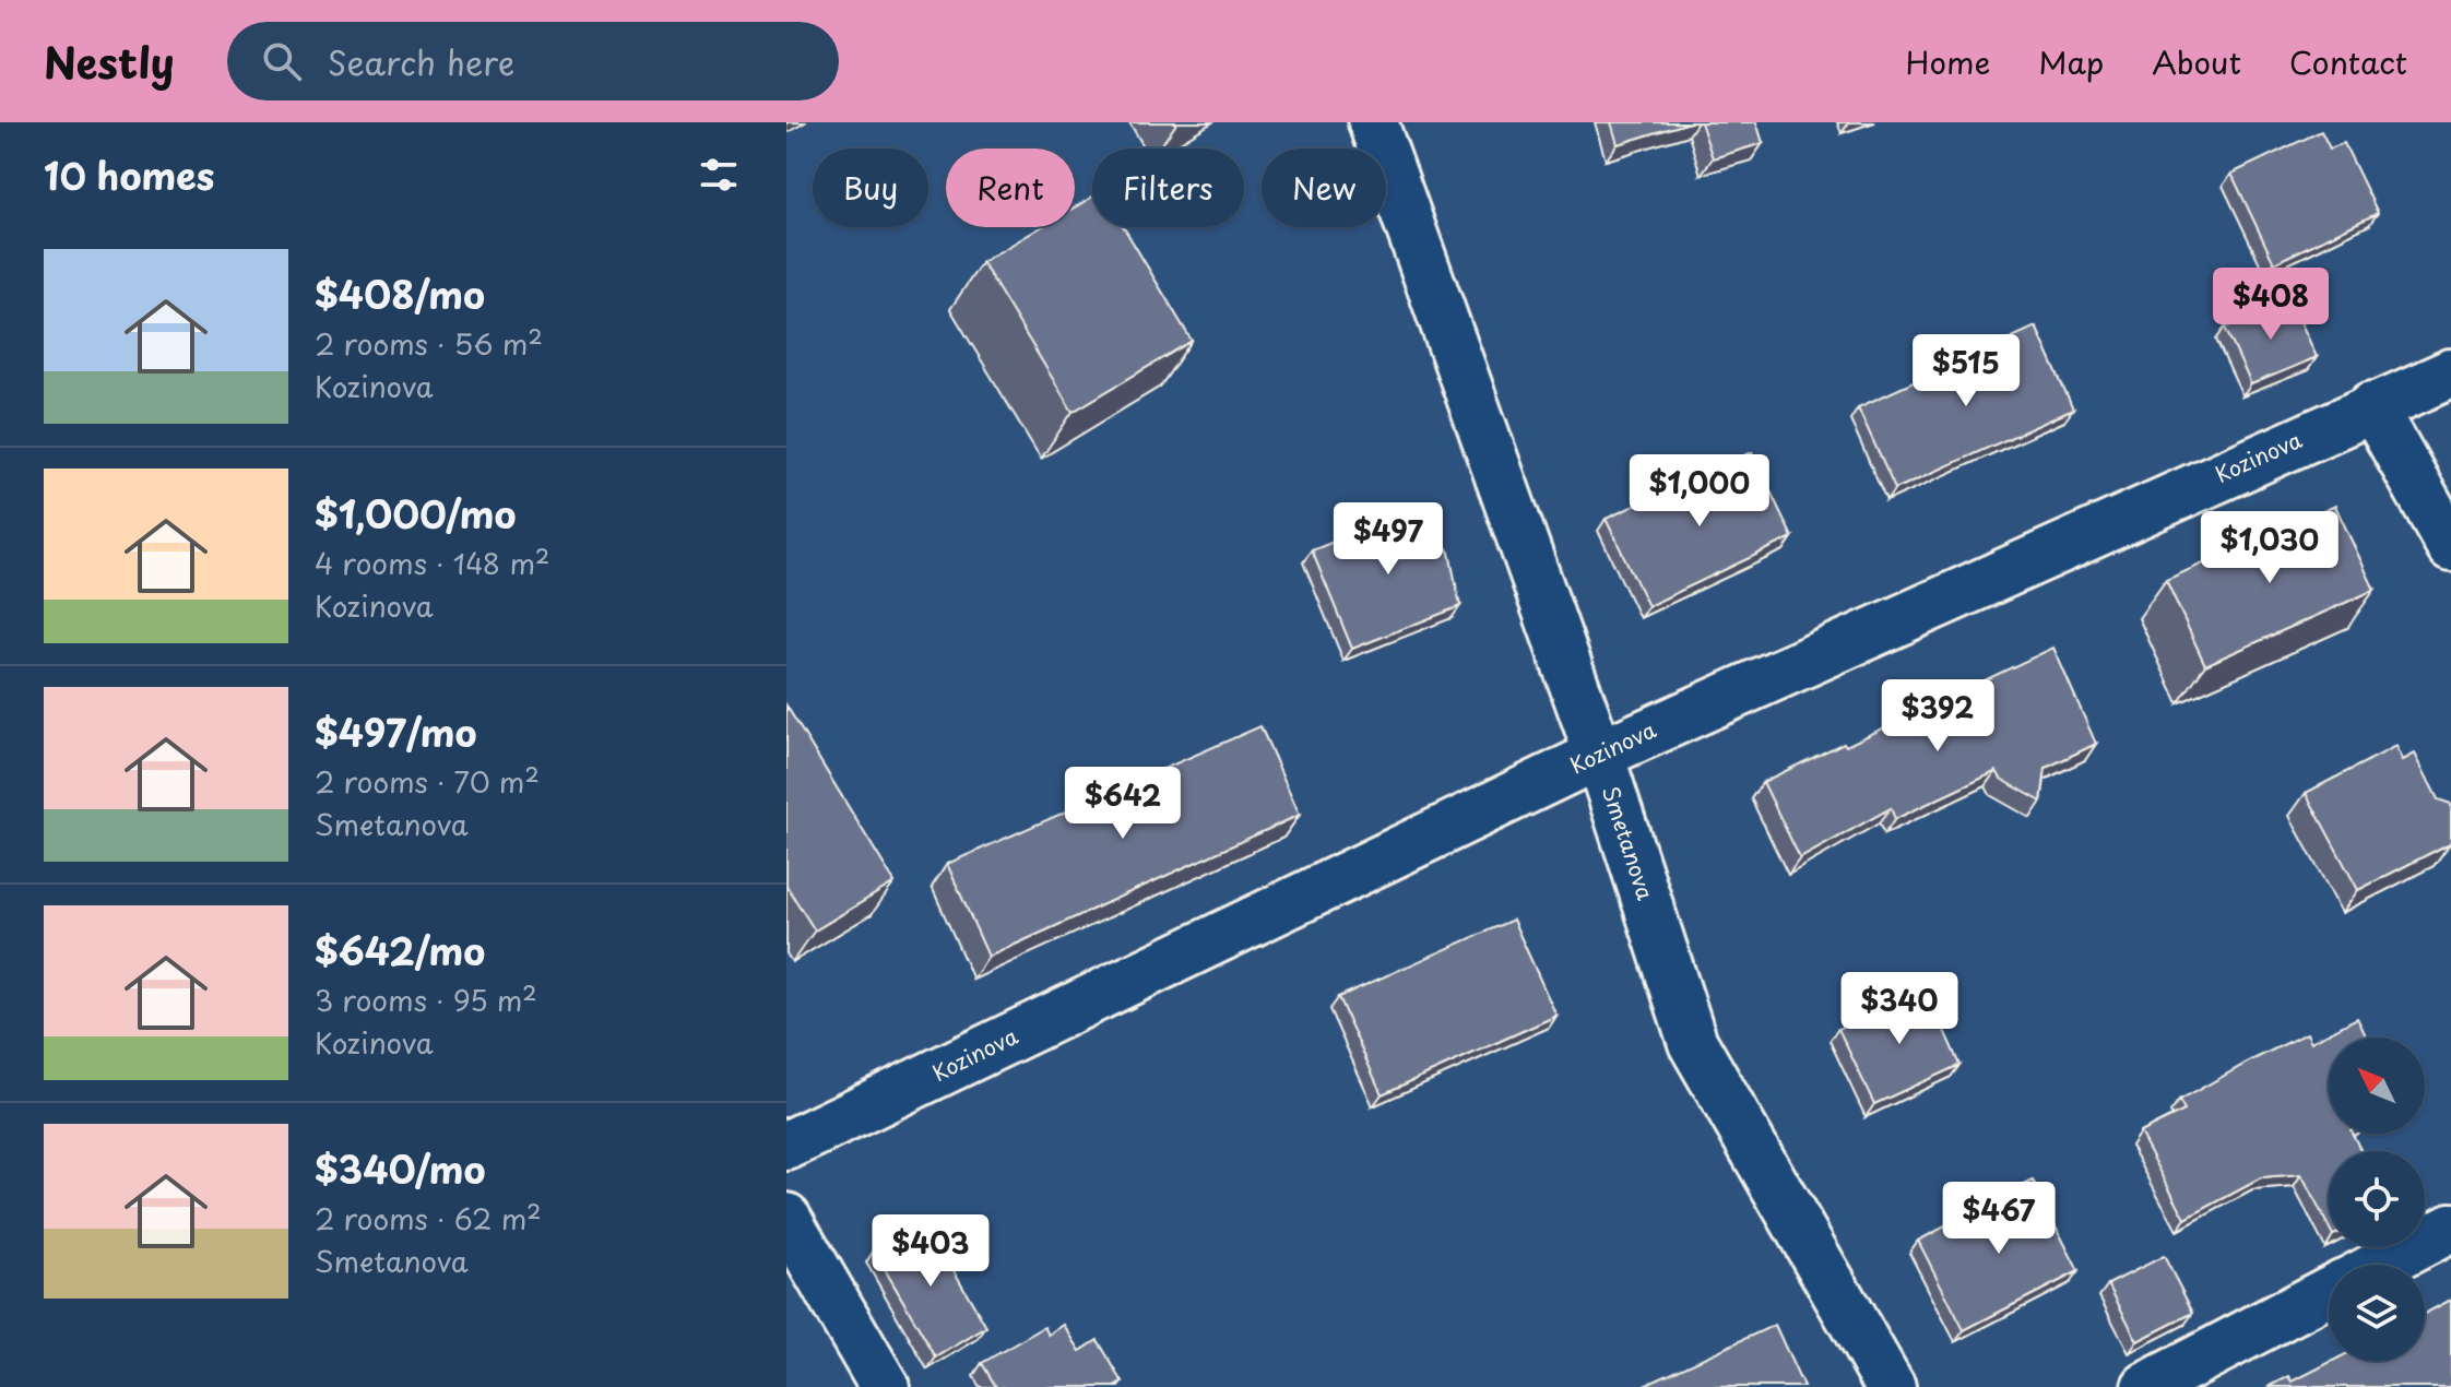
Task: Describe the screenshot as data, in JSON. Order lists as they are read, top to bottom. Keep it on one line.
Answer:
{"streets":{"street":["Kozinova","Smetanova"]},"crossings":[["Kozinova","Smetanova"]],"north":"top left","page":{"header":"Nestly","search":"Search here","nav":["Home","Map","About","Contact"],"heading":"10 homes","chip":["Buy","Rent","Filters","New"],"list":[{"name":"$408/mo","note":"2 rooms · 56 m² · Kozinova"},{"name":"$1,000/mo","note":"4 rooms · 148 m² · Kozinova"},{"name":"$497/mo","note":"2 rooms · 70 m² · Smetanova"},{"name":"$642/mo","note":"3 rooms · 95 m² · Kozinova"},{"name":"$340/mo","note":"2 rooms · 62 m² · Smetanova"}],"price":["$408","$515","$1,000","$497","$1,030","$392","$642","$340","$467","$403"]}}
